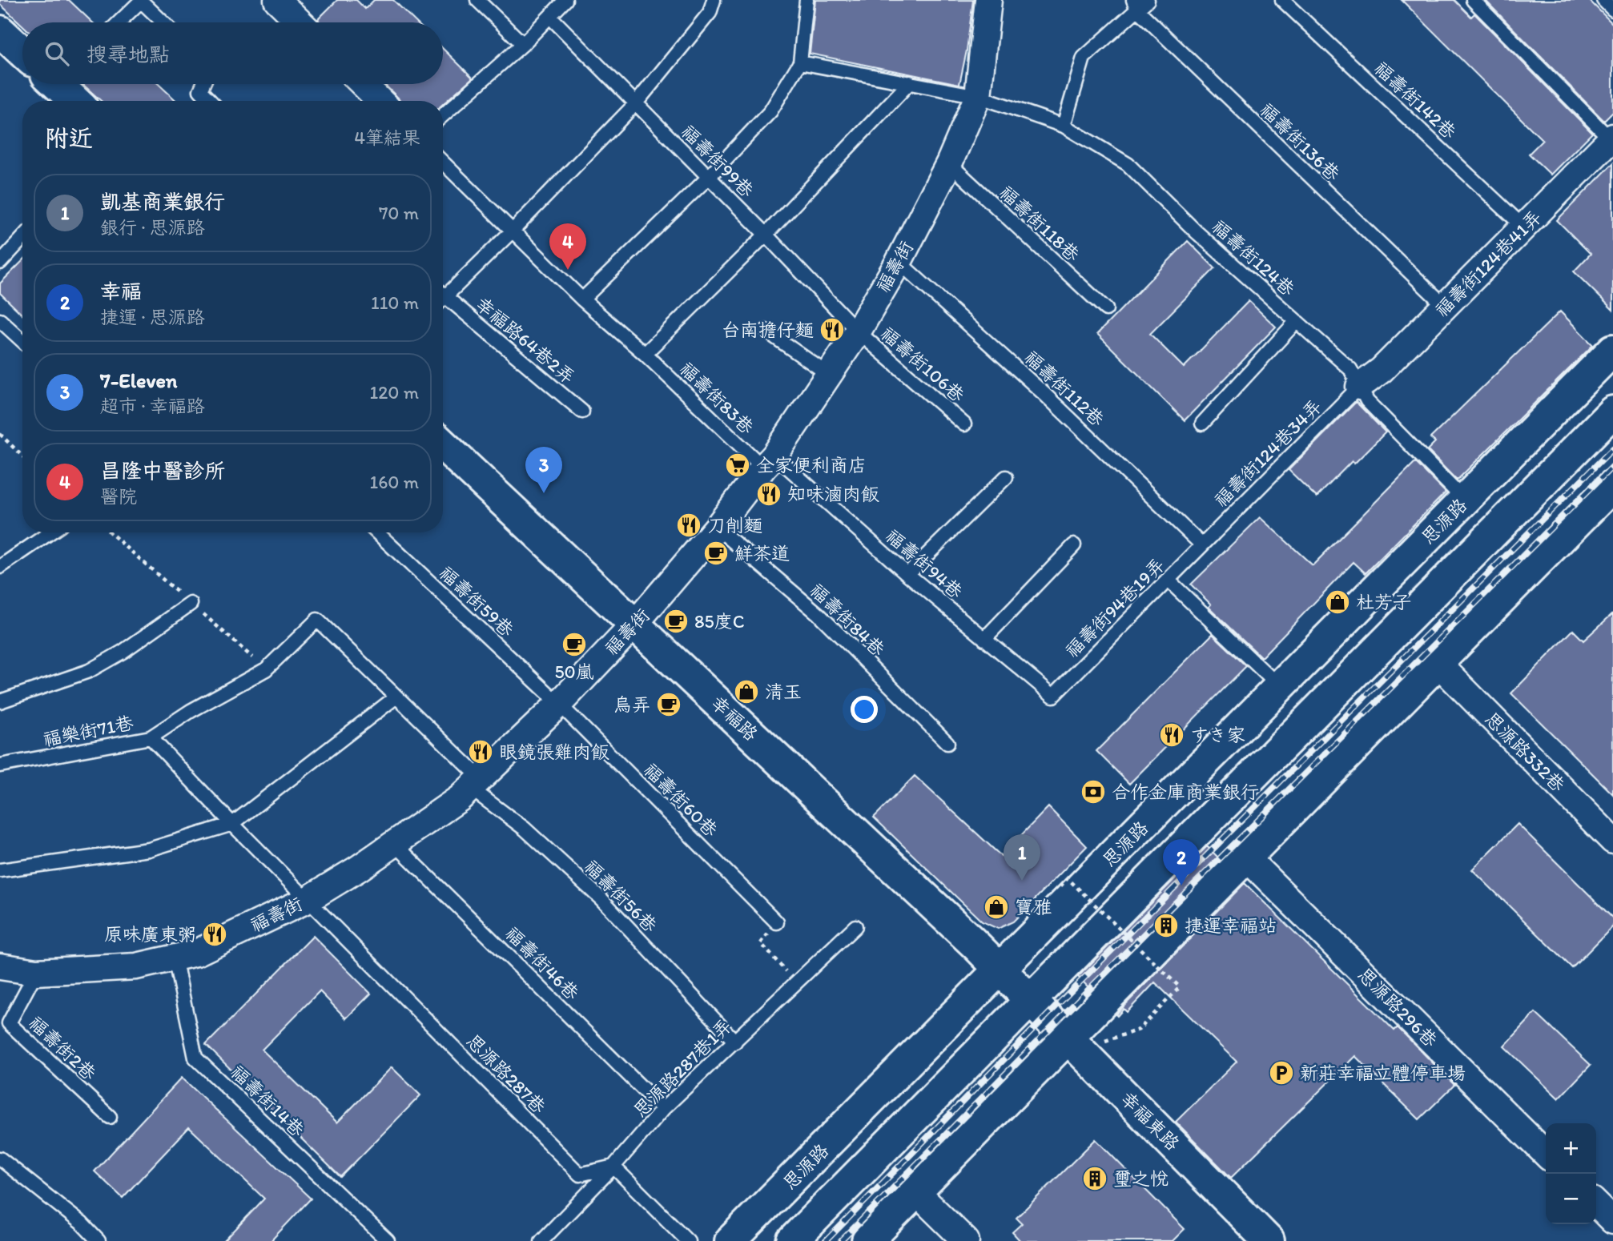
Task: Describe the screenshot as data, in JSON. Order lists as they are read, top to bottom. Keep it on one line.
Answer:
{"streets":{"main road":["思源路","幸福路","幸福東路"],"street":["福壽街124巷41弄","福壽街","思源路332巷","思源路296巷"],"lane":["福壽街142巷","福壽街136巷","福壽街99巷","福壽街118巷","福壽街124巷","幸福路64巷2弄","福壽街106巷","福壽街112巷","福壽街83巷","福壽街124巷34弄","福壽街94巷","福壽街59巷","福壽街94巷19弄","福壽街84巷","福樂街71巷","福壽街60巷","福壽街56巷","福壽街46巷","福壽街2巷","思源路287巷1弄","思源路287巷","福壽街14巷"]},"crossings":[["福壽街142巷","福壽街124巷41弄"],["福壽街136巷","福壽街124巷41弄"],["福壽街99巷","福壽街"],["福壽街99巷","福壽街106巷"],["福壽街118巷","福壽街"],["福壽街124巷","福壽街124巷41弄"],["福壽街124巷","福壽街"],["福壽街124巷","福壽街124巷34弄"],["福壽街124巷","思源路"],["福壽街124巷41弄","福壽街124巷34弄"],["福壽街","福壽街106巷"],["福壽街","福壽街112巷"],["福壽街","福壽街83巷"],["福壽街","福壽街94巷"],["福壽街","福壽街59巷"],["福壽街","福壽街84巷"],["福壽街","幸福路"],["福壽街","福壽街60巷"],["福壽街","福壽街56巷"],["福壽街","福壽街46巷"],["福壽街","福壽街2巷"],["福壽街","思源路287巷"],["福壽街","福壽街14巷"],["福壽街112巷","福壽街124巷34弄"],["福壽街112巷","福壽街94巷19弄"],["福壽街83巷","福壽街94巷"],["福壽街124巷34弄","福壽街94巷19弄"],["思源路","幸福路"],["福壽街94巷","福壽街94巷19弄"],["福壽街59巷","福壽街60巷"],["幸福路","幸福東路"],["福樂街71巷","福壽街56巷"],["福壽街56巷","思源路287巷1弄"],["福壽街46巷","思源路287巷1弄"],["思源路287巷1弄","思源路287巷"]],"places":{"restaurant":["台南擔仔麵","知味滷肉飯","刀削麵","すき家","眼鏡張雞肉飯","原味廣東粥"],"supermarket":["全家便利商店"],"cafe":["鮮茶道","85度C","50嵐","烏弄"],"shop":["杜芳子","清玉","寶雅"],"bank":["合作金庫商業銀行"],"building":["捷運幸福站","璽之悅"],"parking":["新莊幸福立體停車場"]},"page":{"search":"搜尋地點","heading":["附近","4筆結果"],"list":[{"mark":"1","name":"凱基商業銀行","note":"銀行 · 思源路","value":"70 m"},{"mark":"2","name":"幸福","note":"捷運 · 思源路","value":"110 m"},{"mark":"3","name":"7-Eleven","note":"超市 · 幸福路","value":"120 m"},{"mark":"4","name":"昌隆中醫診所","note":"醫院","value":"160 m"}],"pins":["4","3","1","2"],"map_buttons":["+","−"]}}
